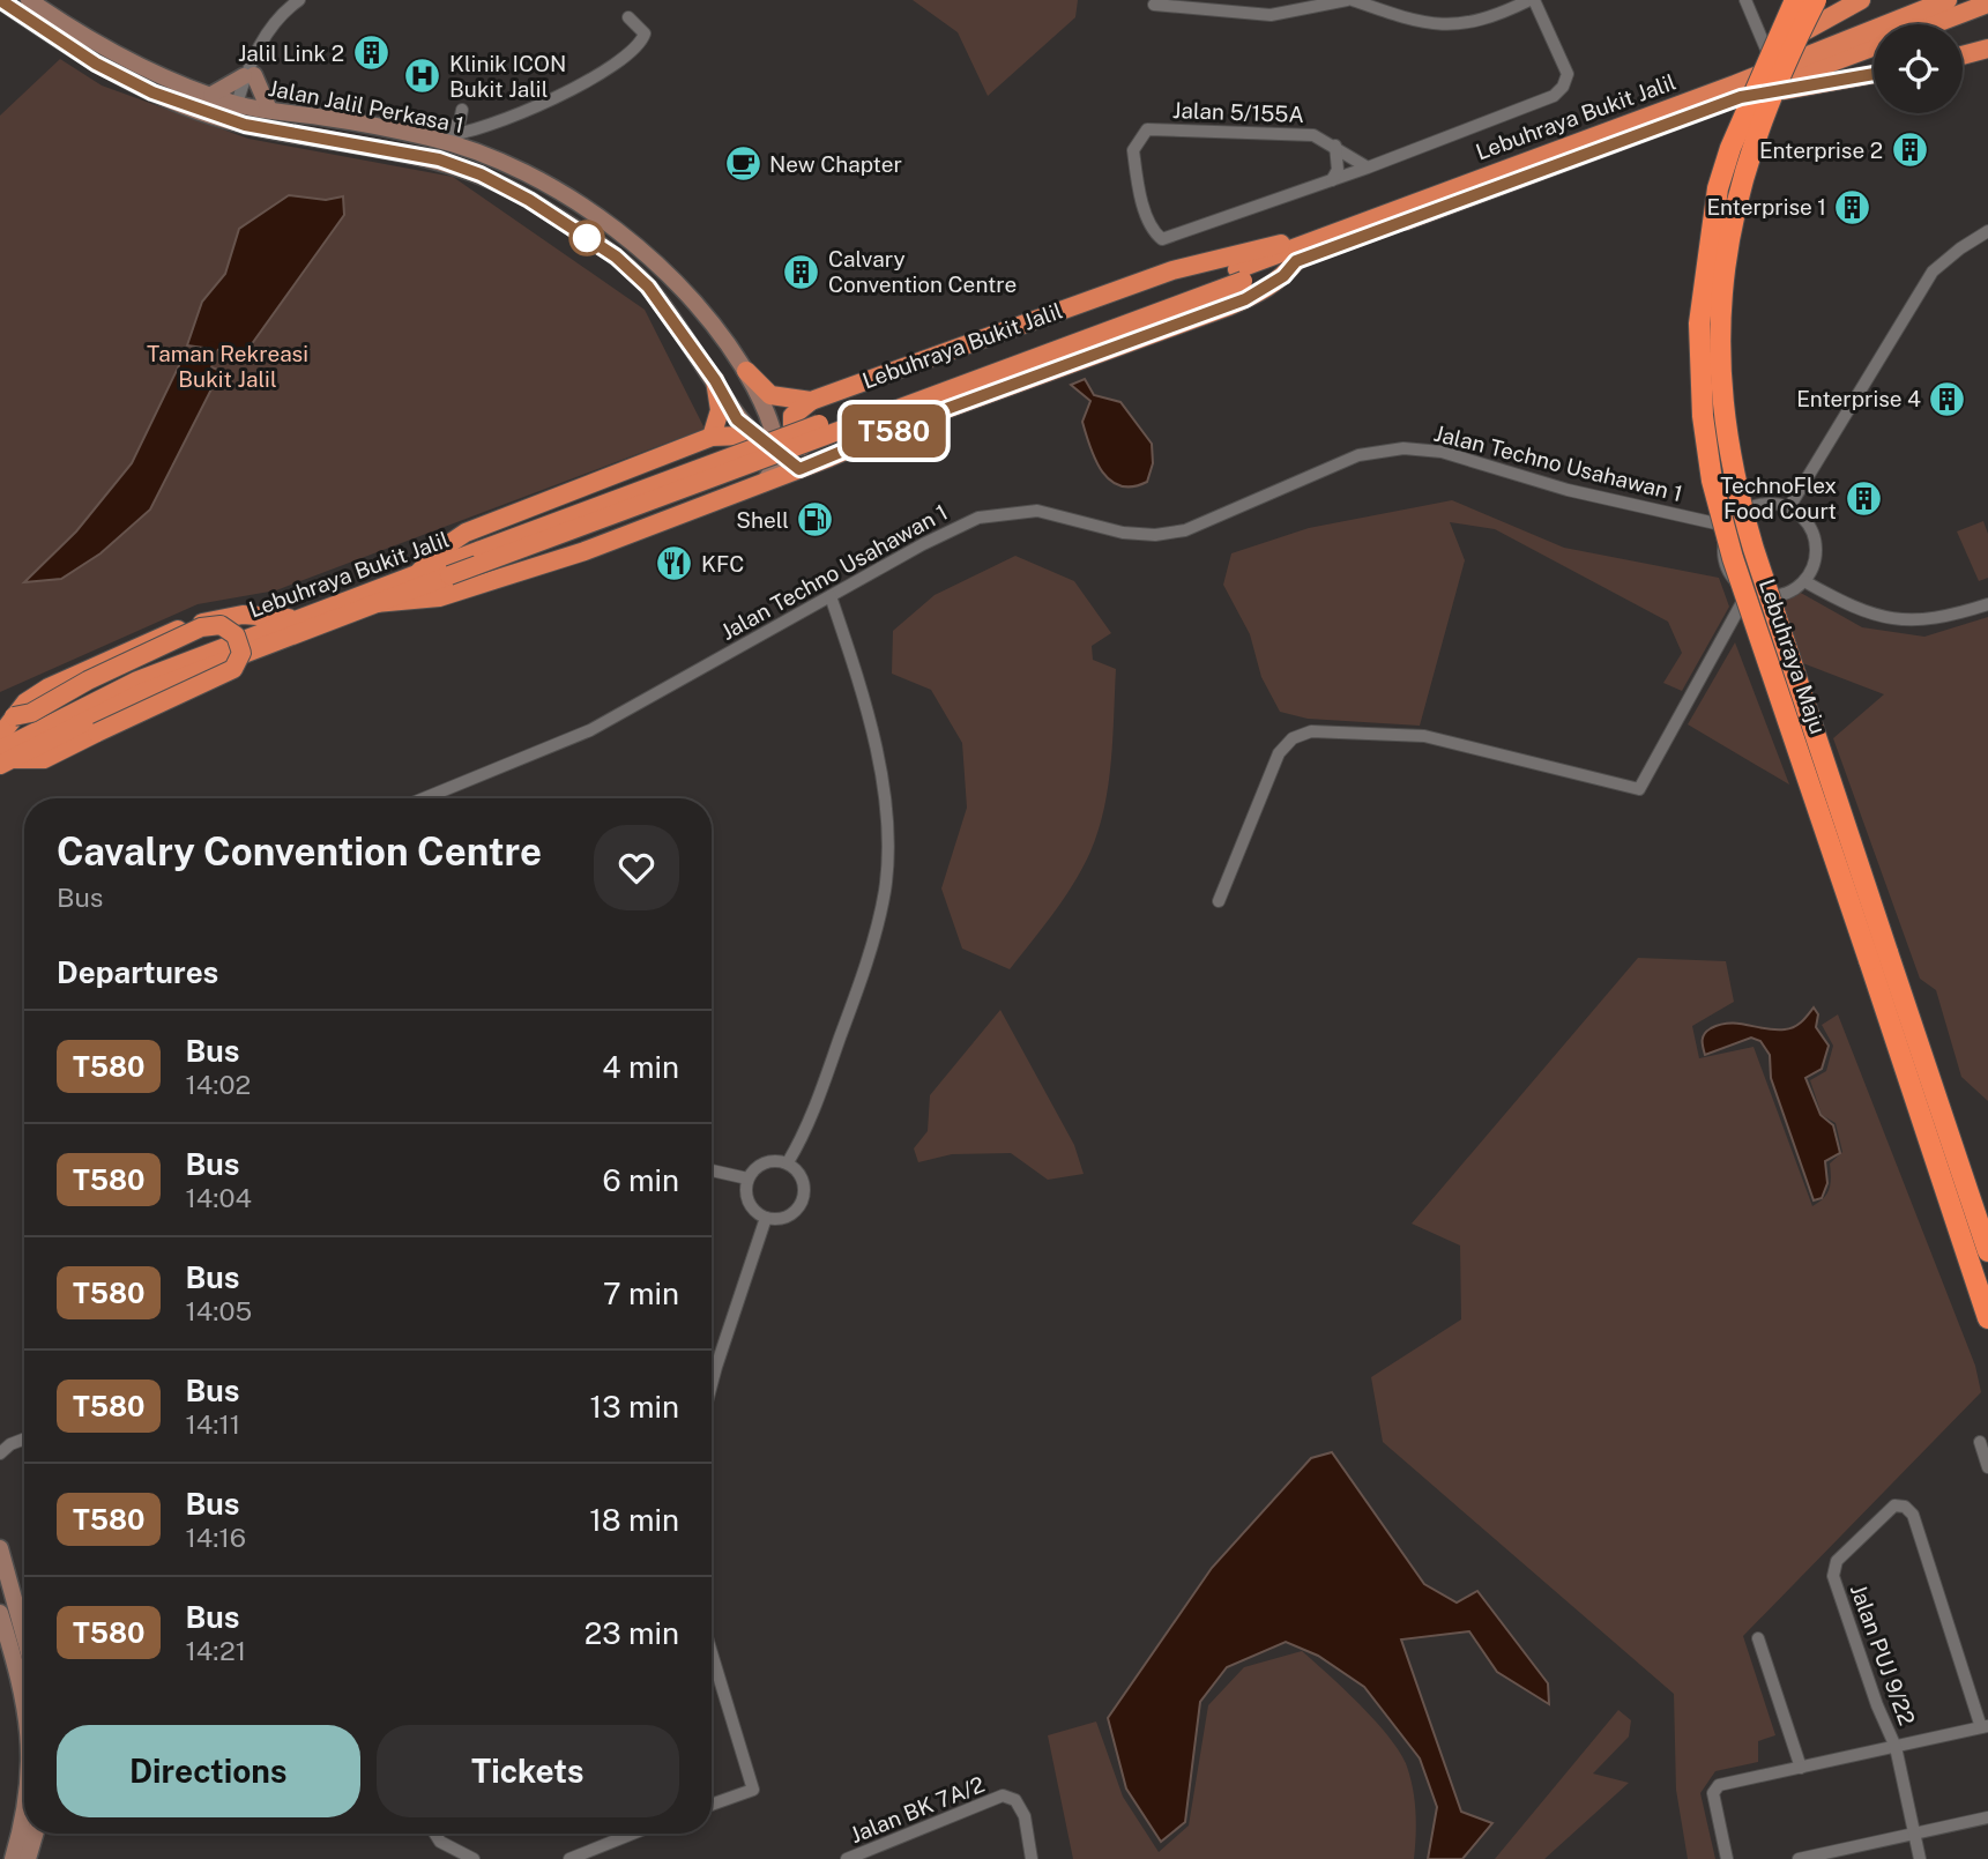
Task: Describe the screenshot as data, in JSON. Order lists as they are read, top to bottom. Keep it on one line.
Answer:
{"streets":{"highway":["Lebuhraya Bukit Jalil","Lebuhraya Maju"],"main road":["Jalan Jalil Perkasa 1"],"street":["Jalan 5/155A","Jalan Techno Usahawan 1","Jalan PUJ 9/22","Jalan BK 7A/2"]},"parks":["Taman Rekreasi Bukit Jalil"],"places":{"building":["Jalil Link 2","Enterprise 2","Enterprise 1","Calvary Convention Centre","Enterprise 4","TechnoFlex Food Court"],"hospital":["Klinik ICON Bukit Jalil"],"cafe":["New Chapter"],"fuel station":["Shell"],"restaurant":["KFC"]},"lines":["bus line T580"],"page":{"on_map":"T580","heading":[["Cavalry Convention Centre","Bus"],"Departures"],"list":[{"mark":"T580","name":"Bus","note":"14:02","value":"4 min"},{"mark":"T580","name":"Bus","note":"14:04","value":"6 min"},{"mark":"T580","name":"Bus","note":"14:05","value":"7 min"},{"mark":"T580","name":"Bus","note":"14:11","value":"13 min"},{"mark":"T580","name":"Bus","note":"14:16","value":"18 min"},{"mark":"T580","name":"Bus","note":"14:21","value":"23 min"}],"buttons":["Directions","Tickets"]}}
